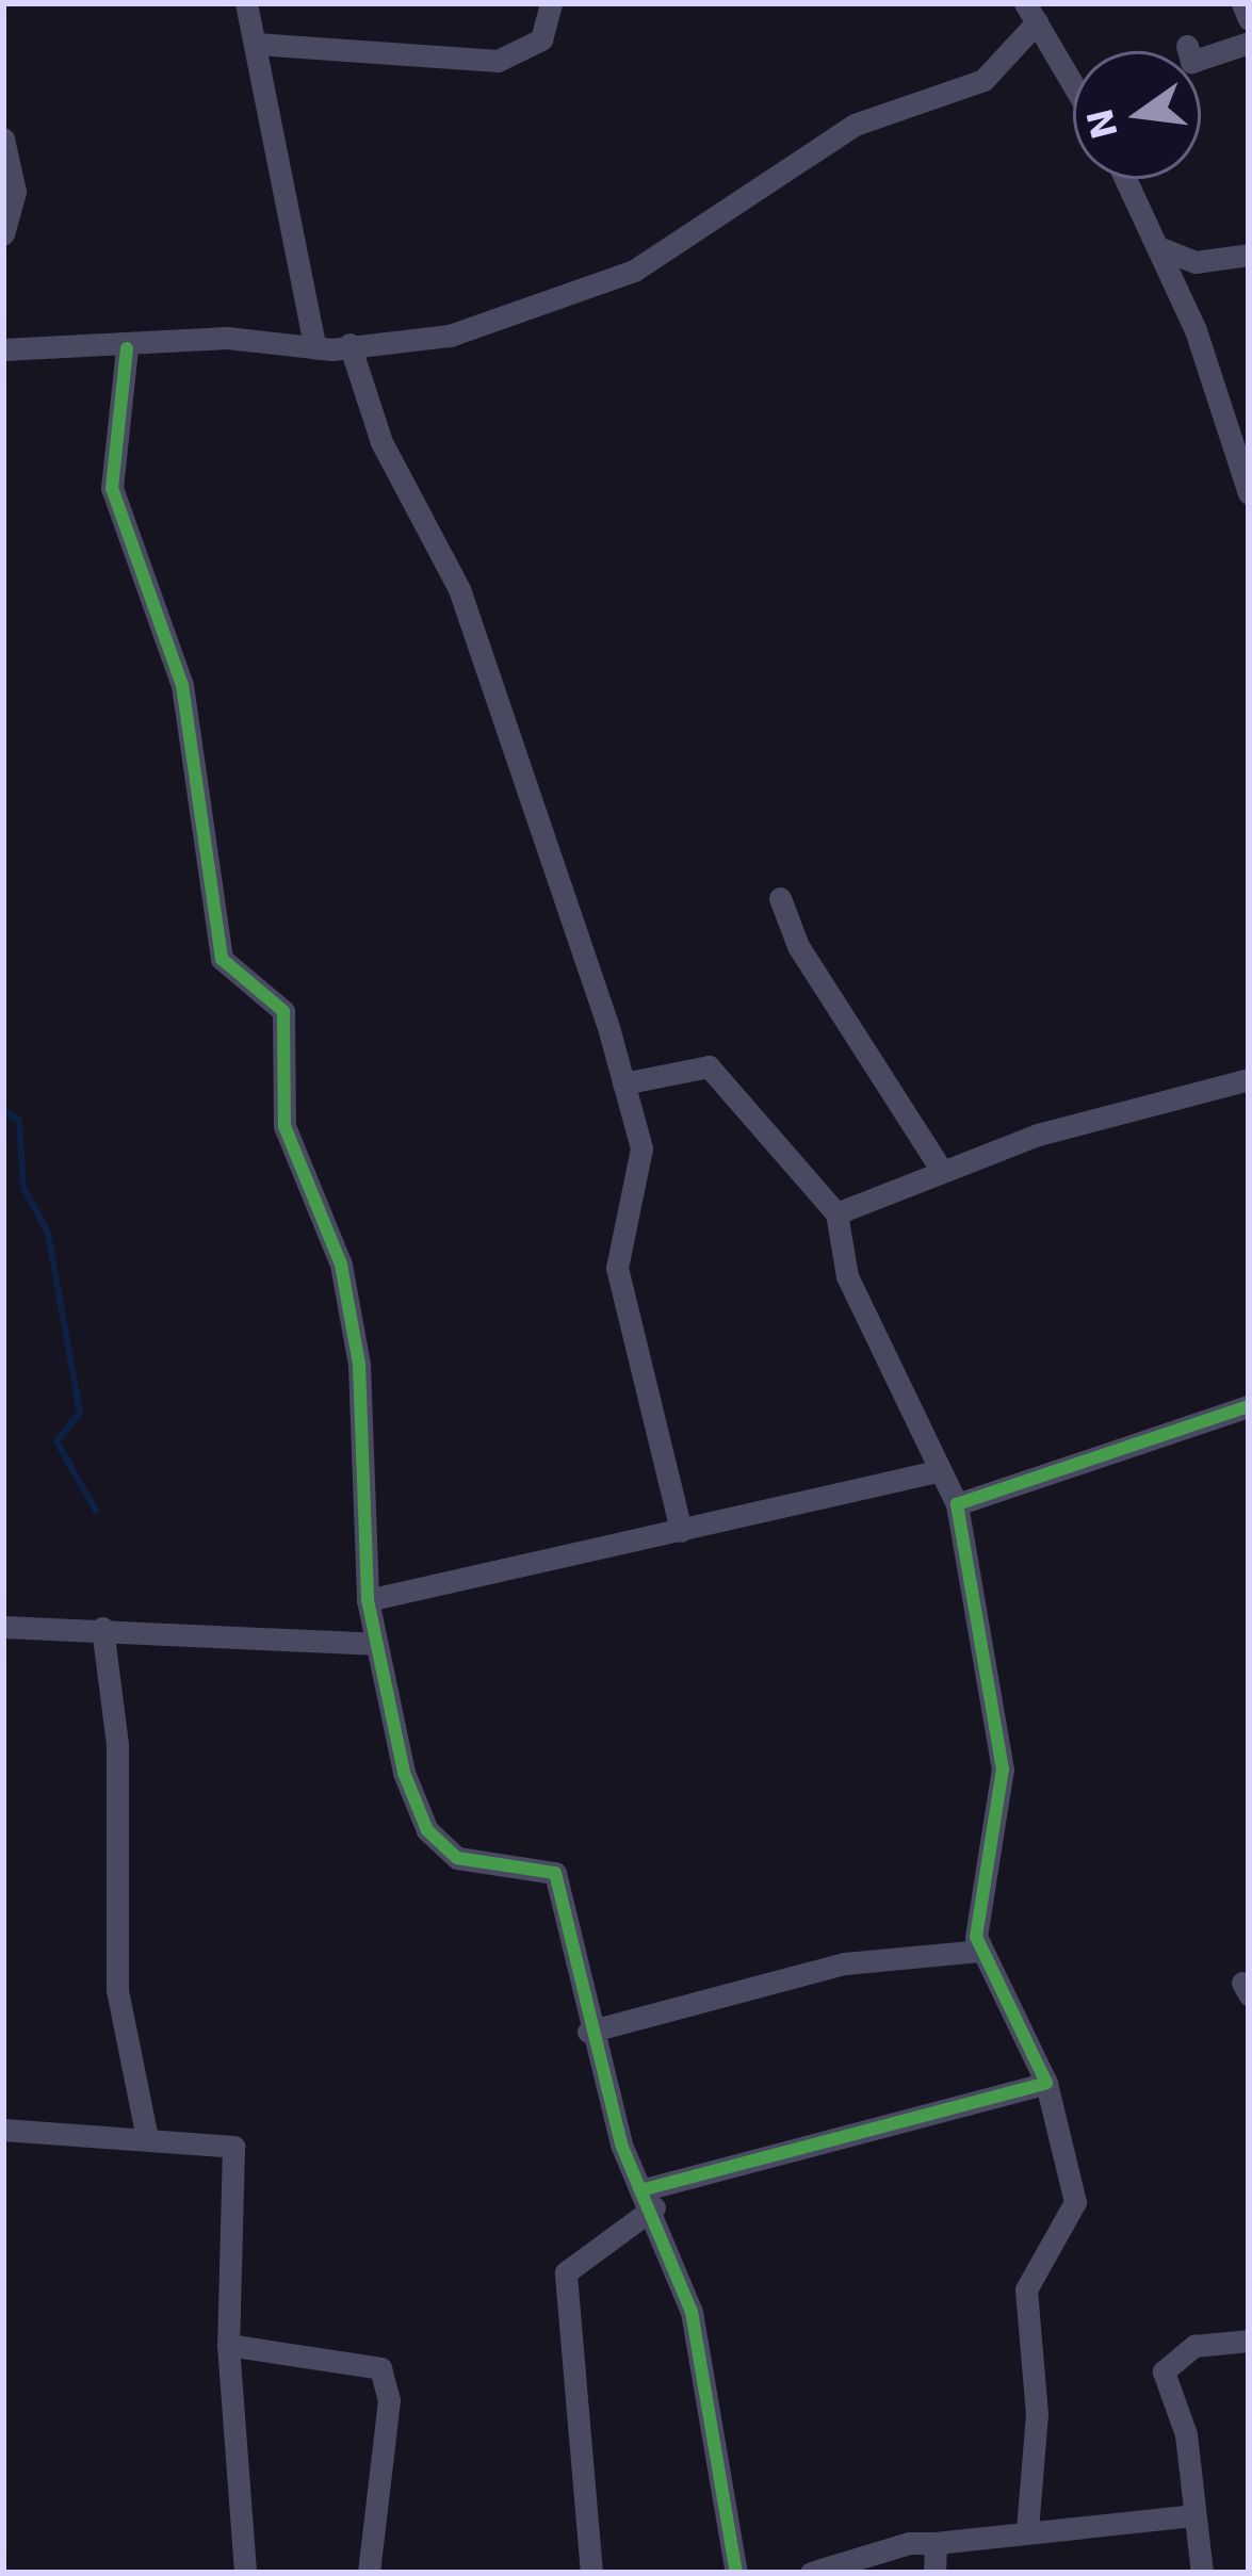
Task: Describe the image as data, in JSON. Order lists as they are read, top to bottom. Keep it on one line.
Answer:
{"north":"left"}
